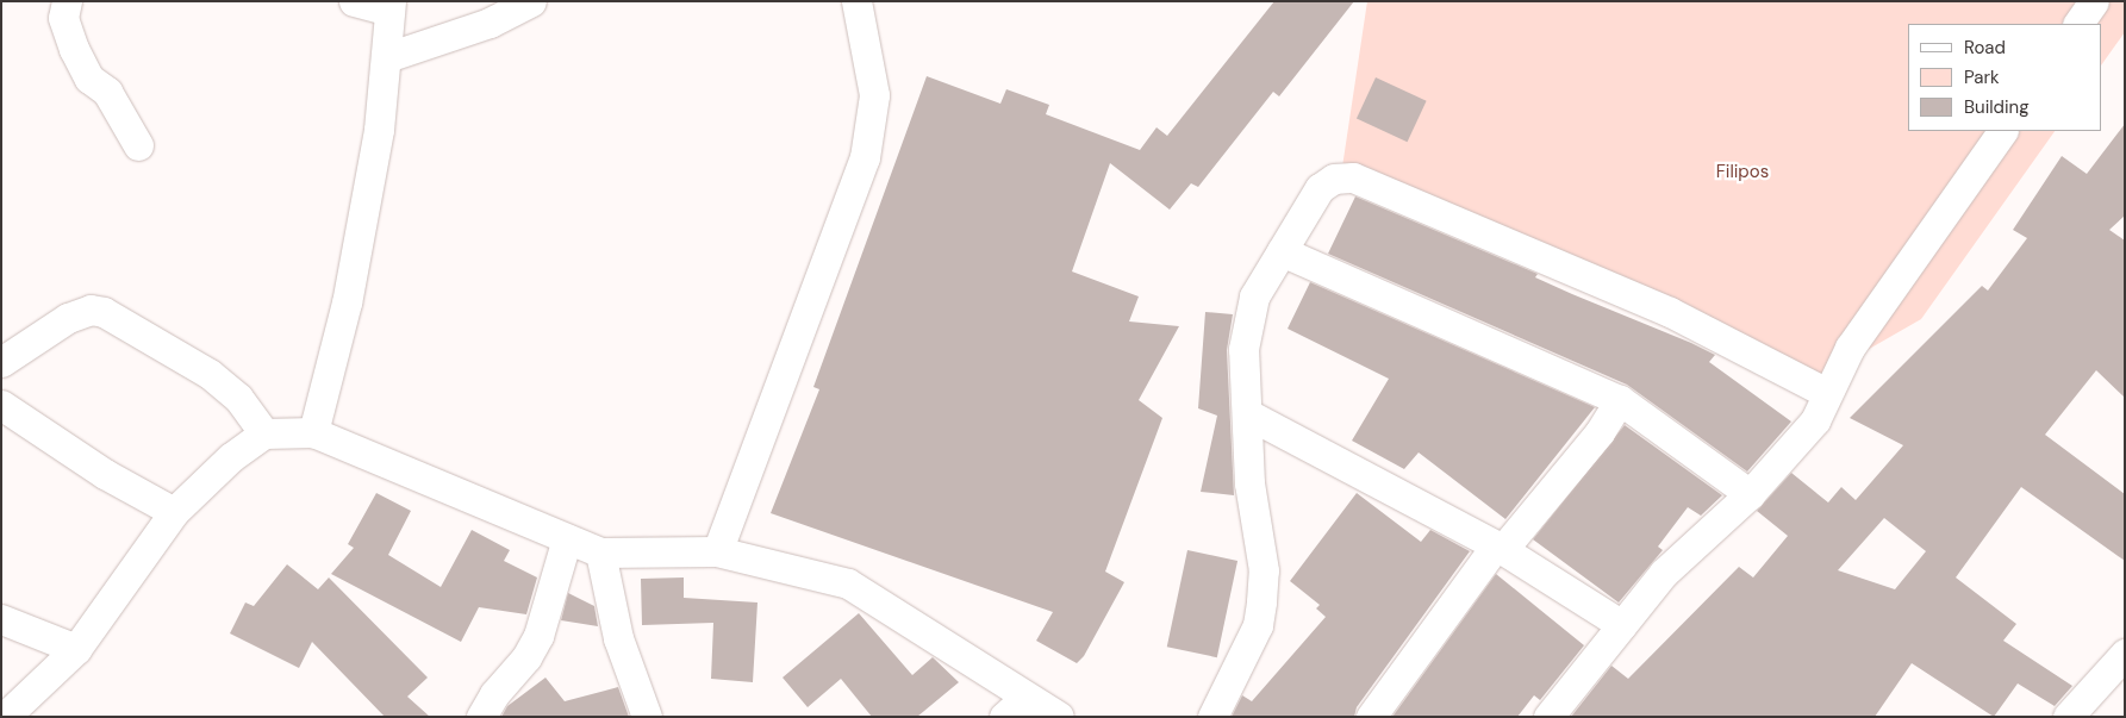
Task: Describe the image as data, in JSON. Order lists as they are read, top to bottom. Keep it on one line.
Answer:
{"parks":["Filipos"],"legend":["Road","Park","Building"]}
